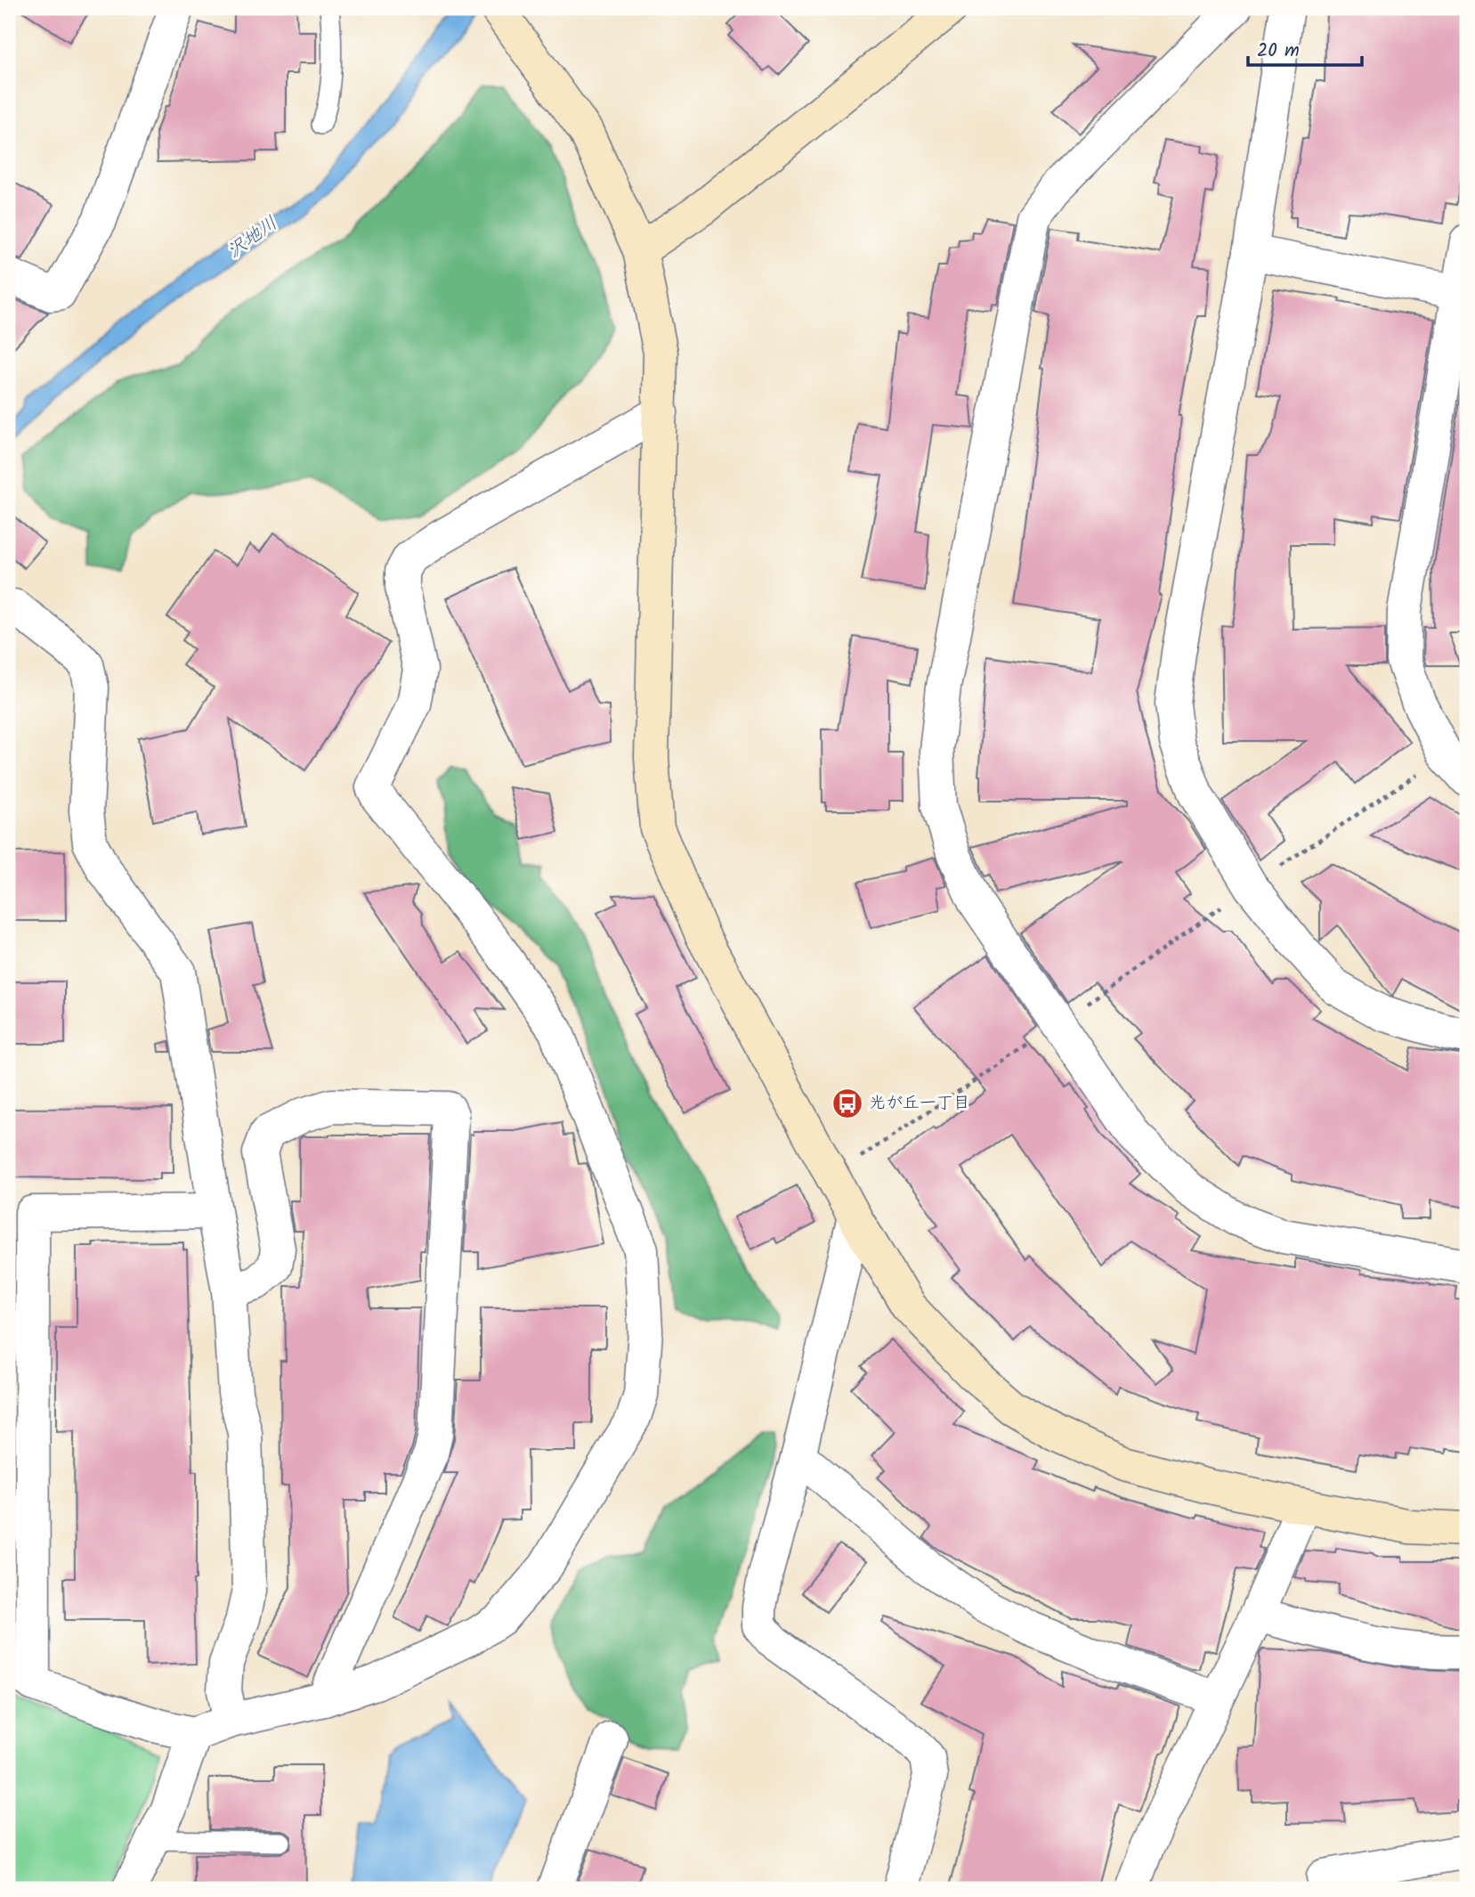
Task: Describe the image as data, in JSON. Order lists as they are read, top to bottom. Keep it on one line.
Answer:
{"water":["沢地川"],"places":{"bus stop":["光が丘一丁目"]},"scale_bar":"20 m"}
